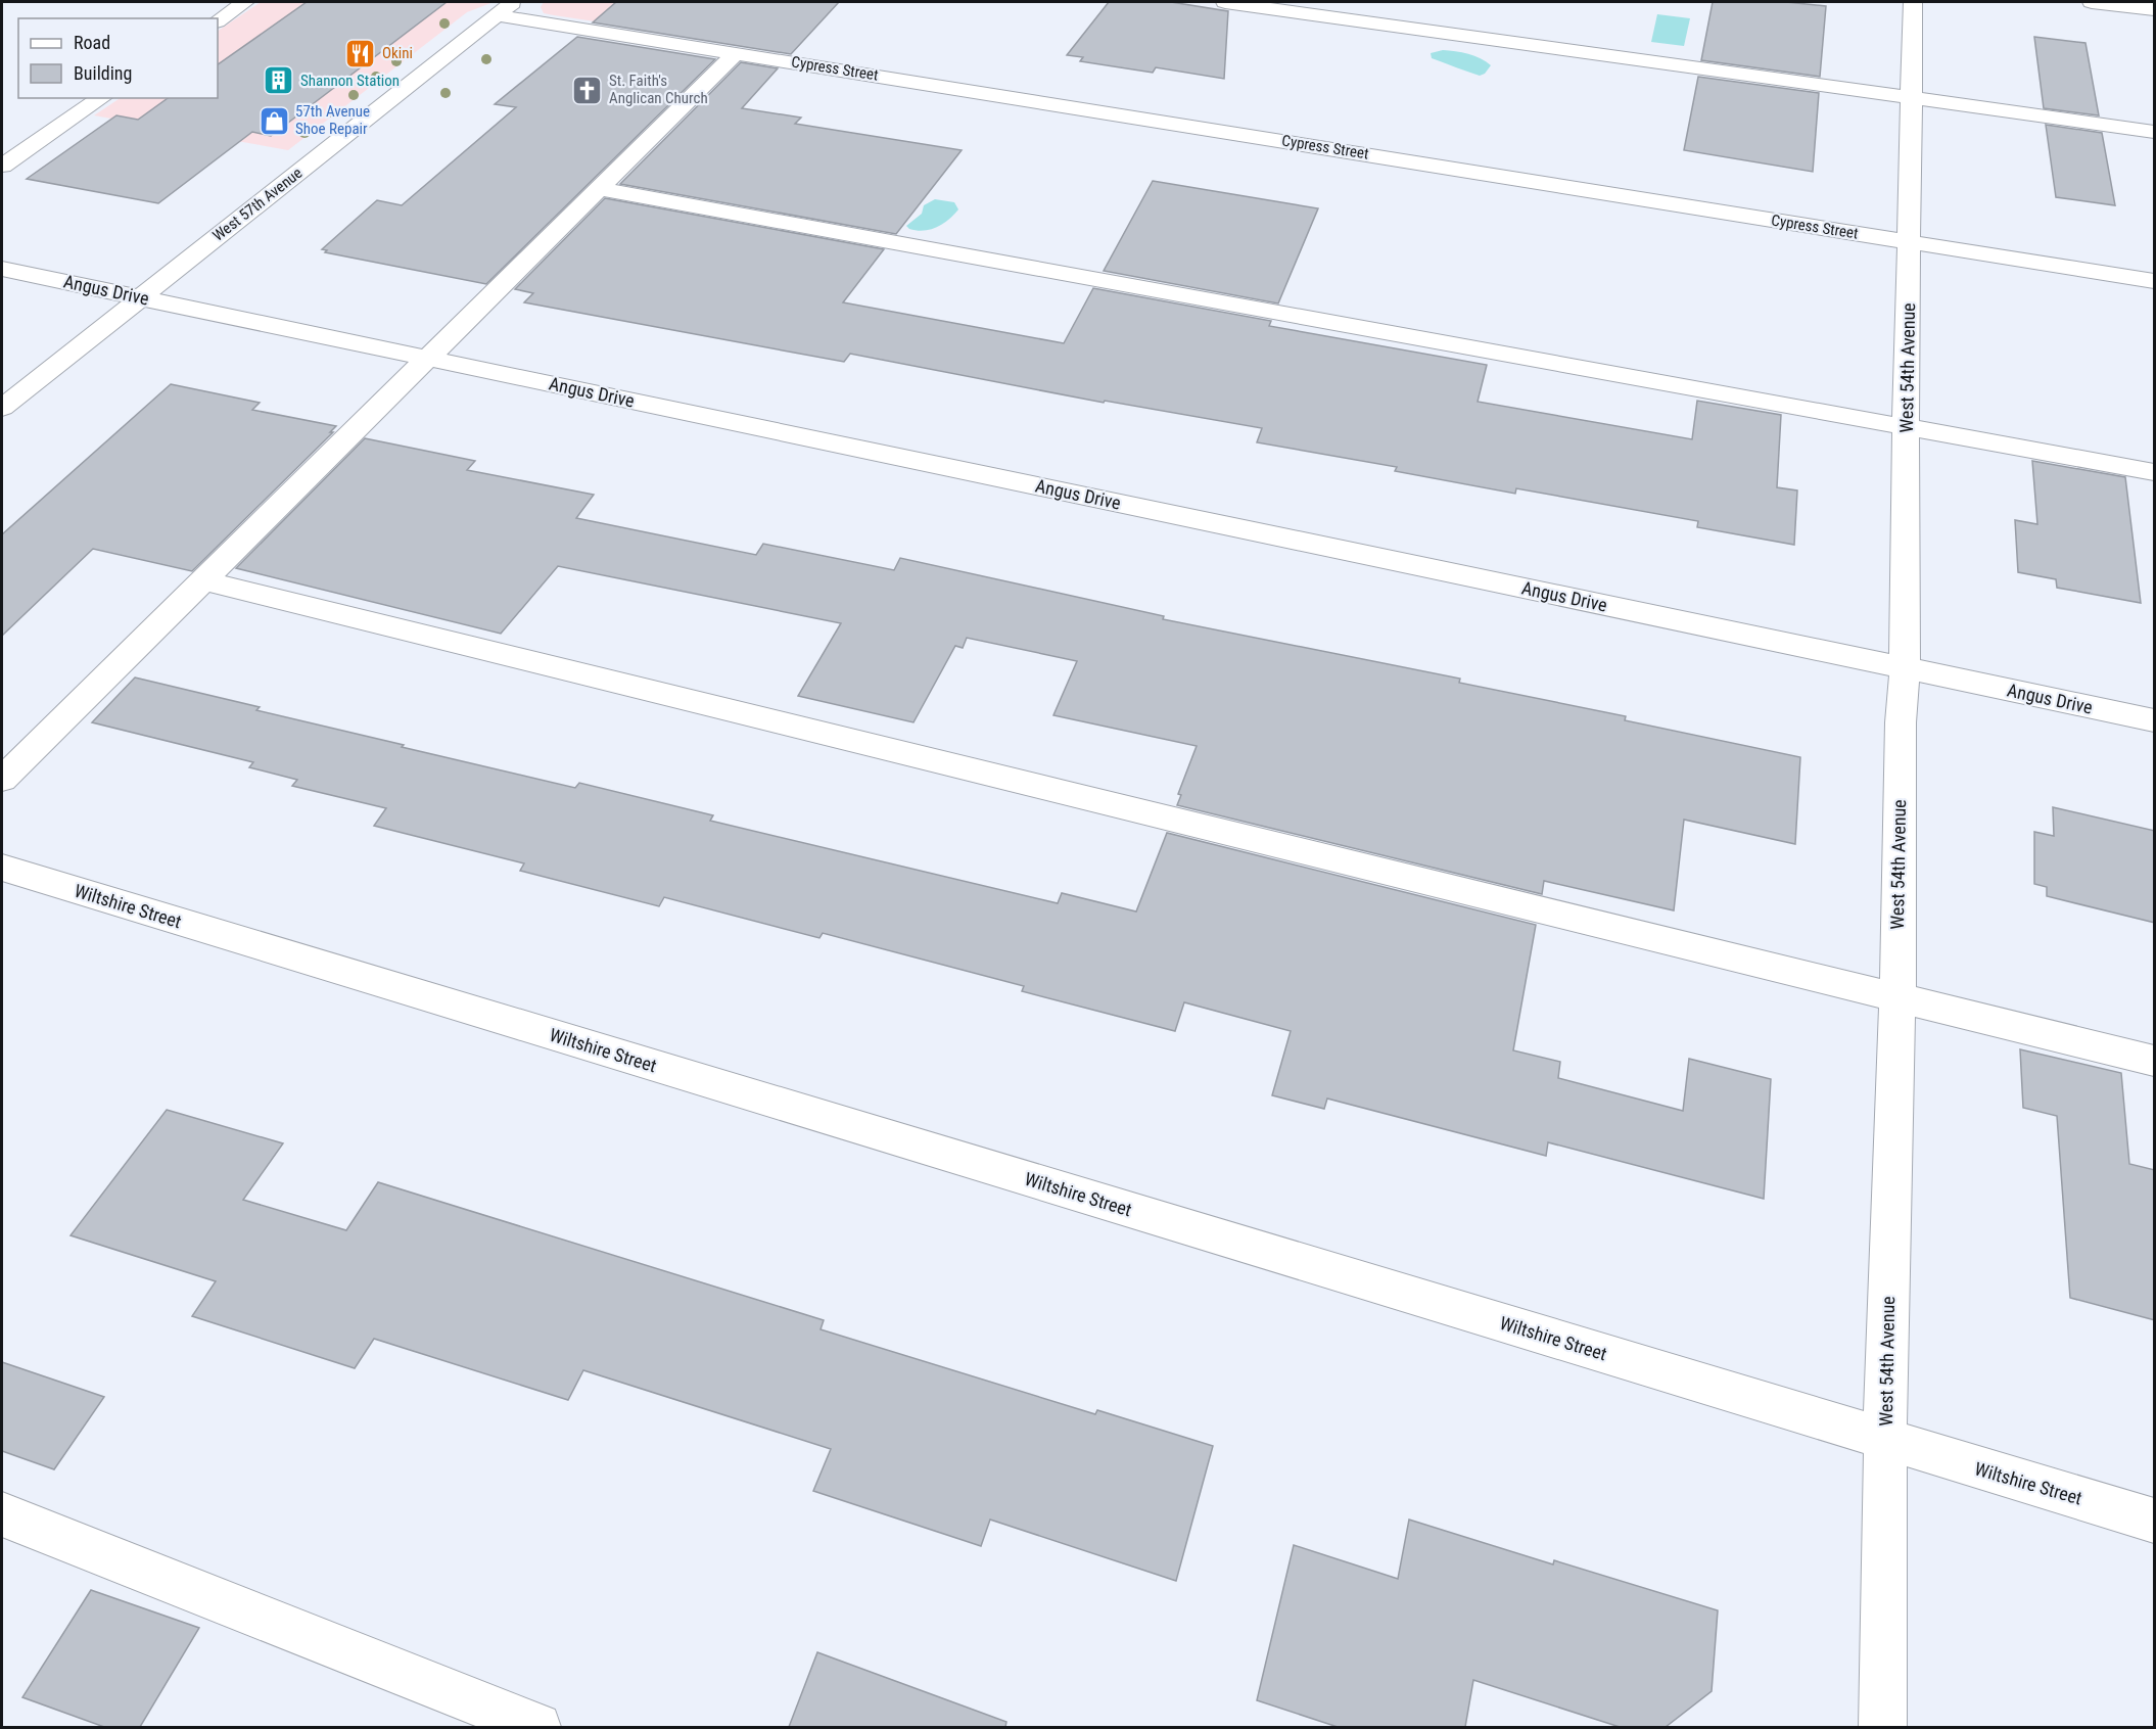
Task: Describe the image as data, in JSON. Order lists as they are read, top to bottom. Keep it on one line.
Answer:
{"streets":{"street":["Cypress Street","West 57th Avenue","Angus Drive","West 54th Avenue","Wiltshire Street"]},"crossings":[["Cypress Street","West 57th Avenue"],["Cypress Street","West 54th Avenue"],["West 57th Avenue","Angus Drive"],["Angus Drive","West 54th Avenue"],["West 54th Avenue","Wiltshire Street"]],"places":{"restaurant":["Okini"],"building":["Shannon Station"],"church":["St. Faith's Anglican Church"],"shop":["57th Avenue Shoe Repair"]},"legend":["Road","Building"]}
